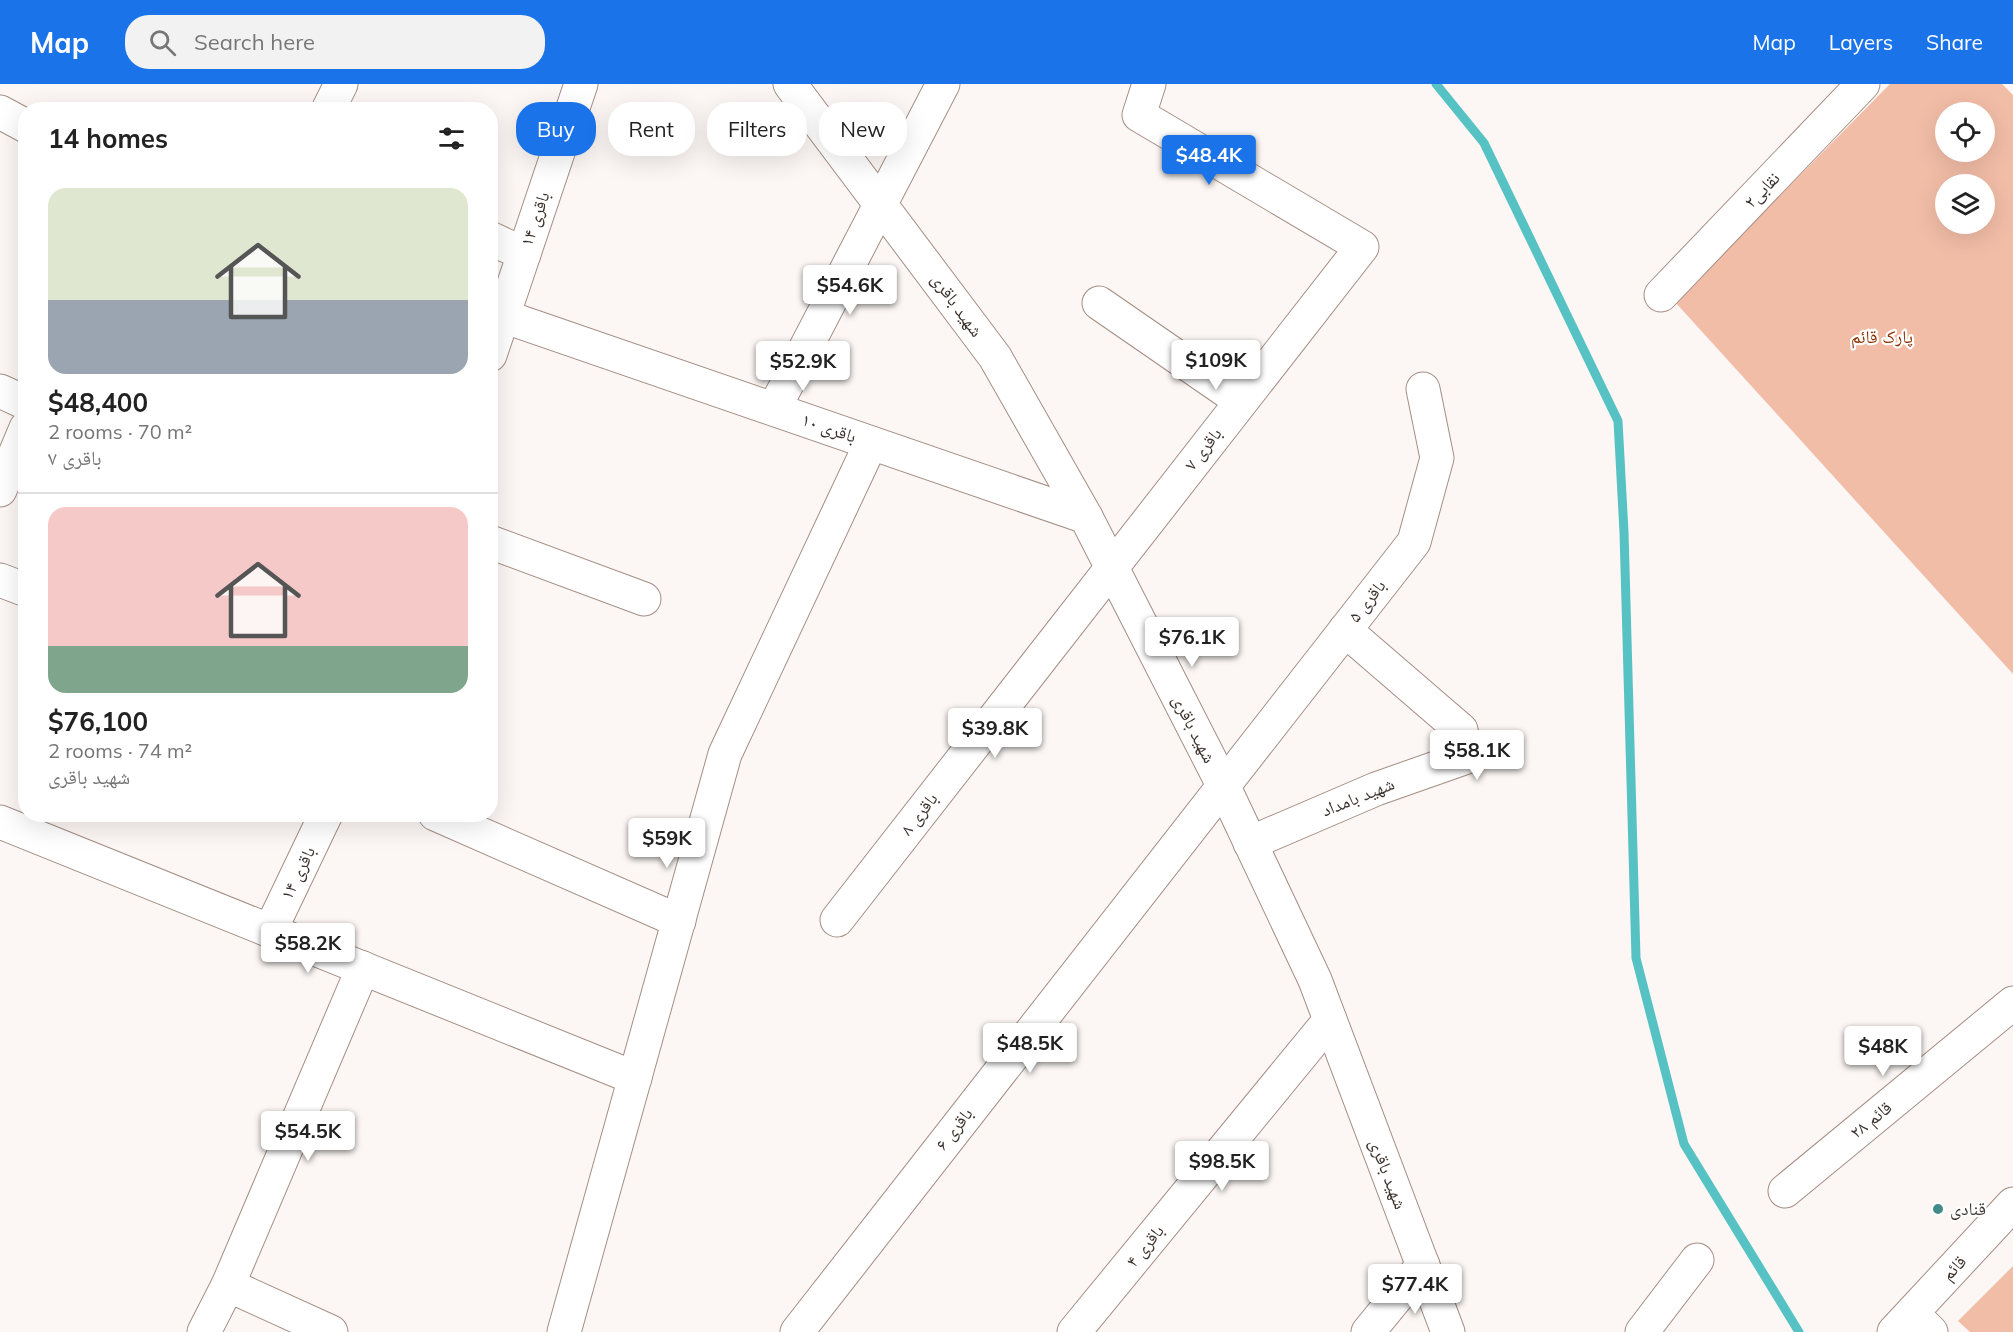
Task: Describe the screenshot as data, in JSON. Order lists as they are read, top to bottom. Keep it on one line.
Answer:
{"streets":{"street":["نقابی۲","باقری ۱۴","شهید باقری","باقری ۱۰","باقری ۷","باقری ۵","شهید بامداد","باقری ۸","قائم ۲۸","باقری ۶","باقری ۴","قائم"]},"crossings":[["باقری ۱۴","باقری ۱۰"],["شهید باقری","باقری ۱۰"],["شهید باقری","باقری ۷"],["شهید باقری","باقری ۵"],["شهید باقری","شهید بامداد"],["شهید باقری","باقری ۸"],["شهید باقری","باقری ۶"],["شهید باقری","باقری ۴"],["باقری ۷","باقری ۸"],["باقری ۵","شهید بامداد"],["باقری ۵","باقری ۶"]],"parks":["پارک قائم"],"places":["قنادی"],"page":{"header":"Map","search":"Search here","nav":["Map","Layers","Share"],"chip":["Buy","Rent","Filters","New"],"heading":"14 homes","price":["$48.4K","$54.6K","$109K","$52.9K","$76.1K","$39.8K","$58.1K","$59K","$58.2K","$48.5K","$48K","$54.5K","$98.5K","$77.4K"],"list":[{"name":"$48,400","note":"2 rooms · 70 m² · باقری ۷"},{"name":"$76,100","note":"2 rooms · 74 m² · شهید باقری"}]}}
